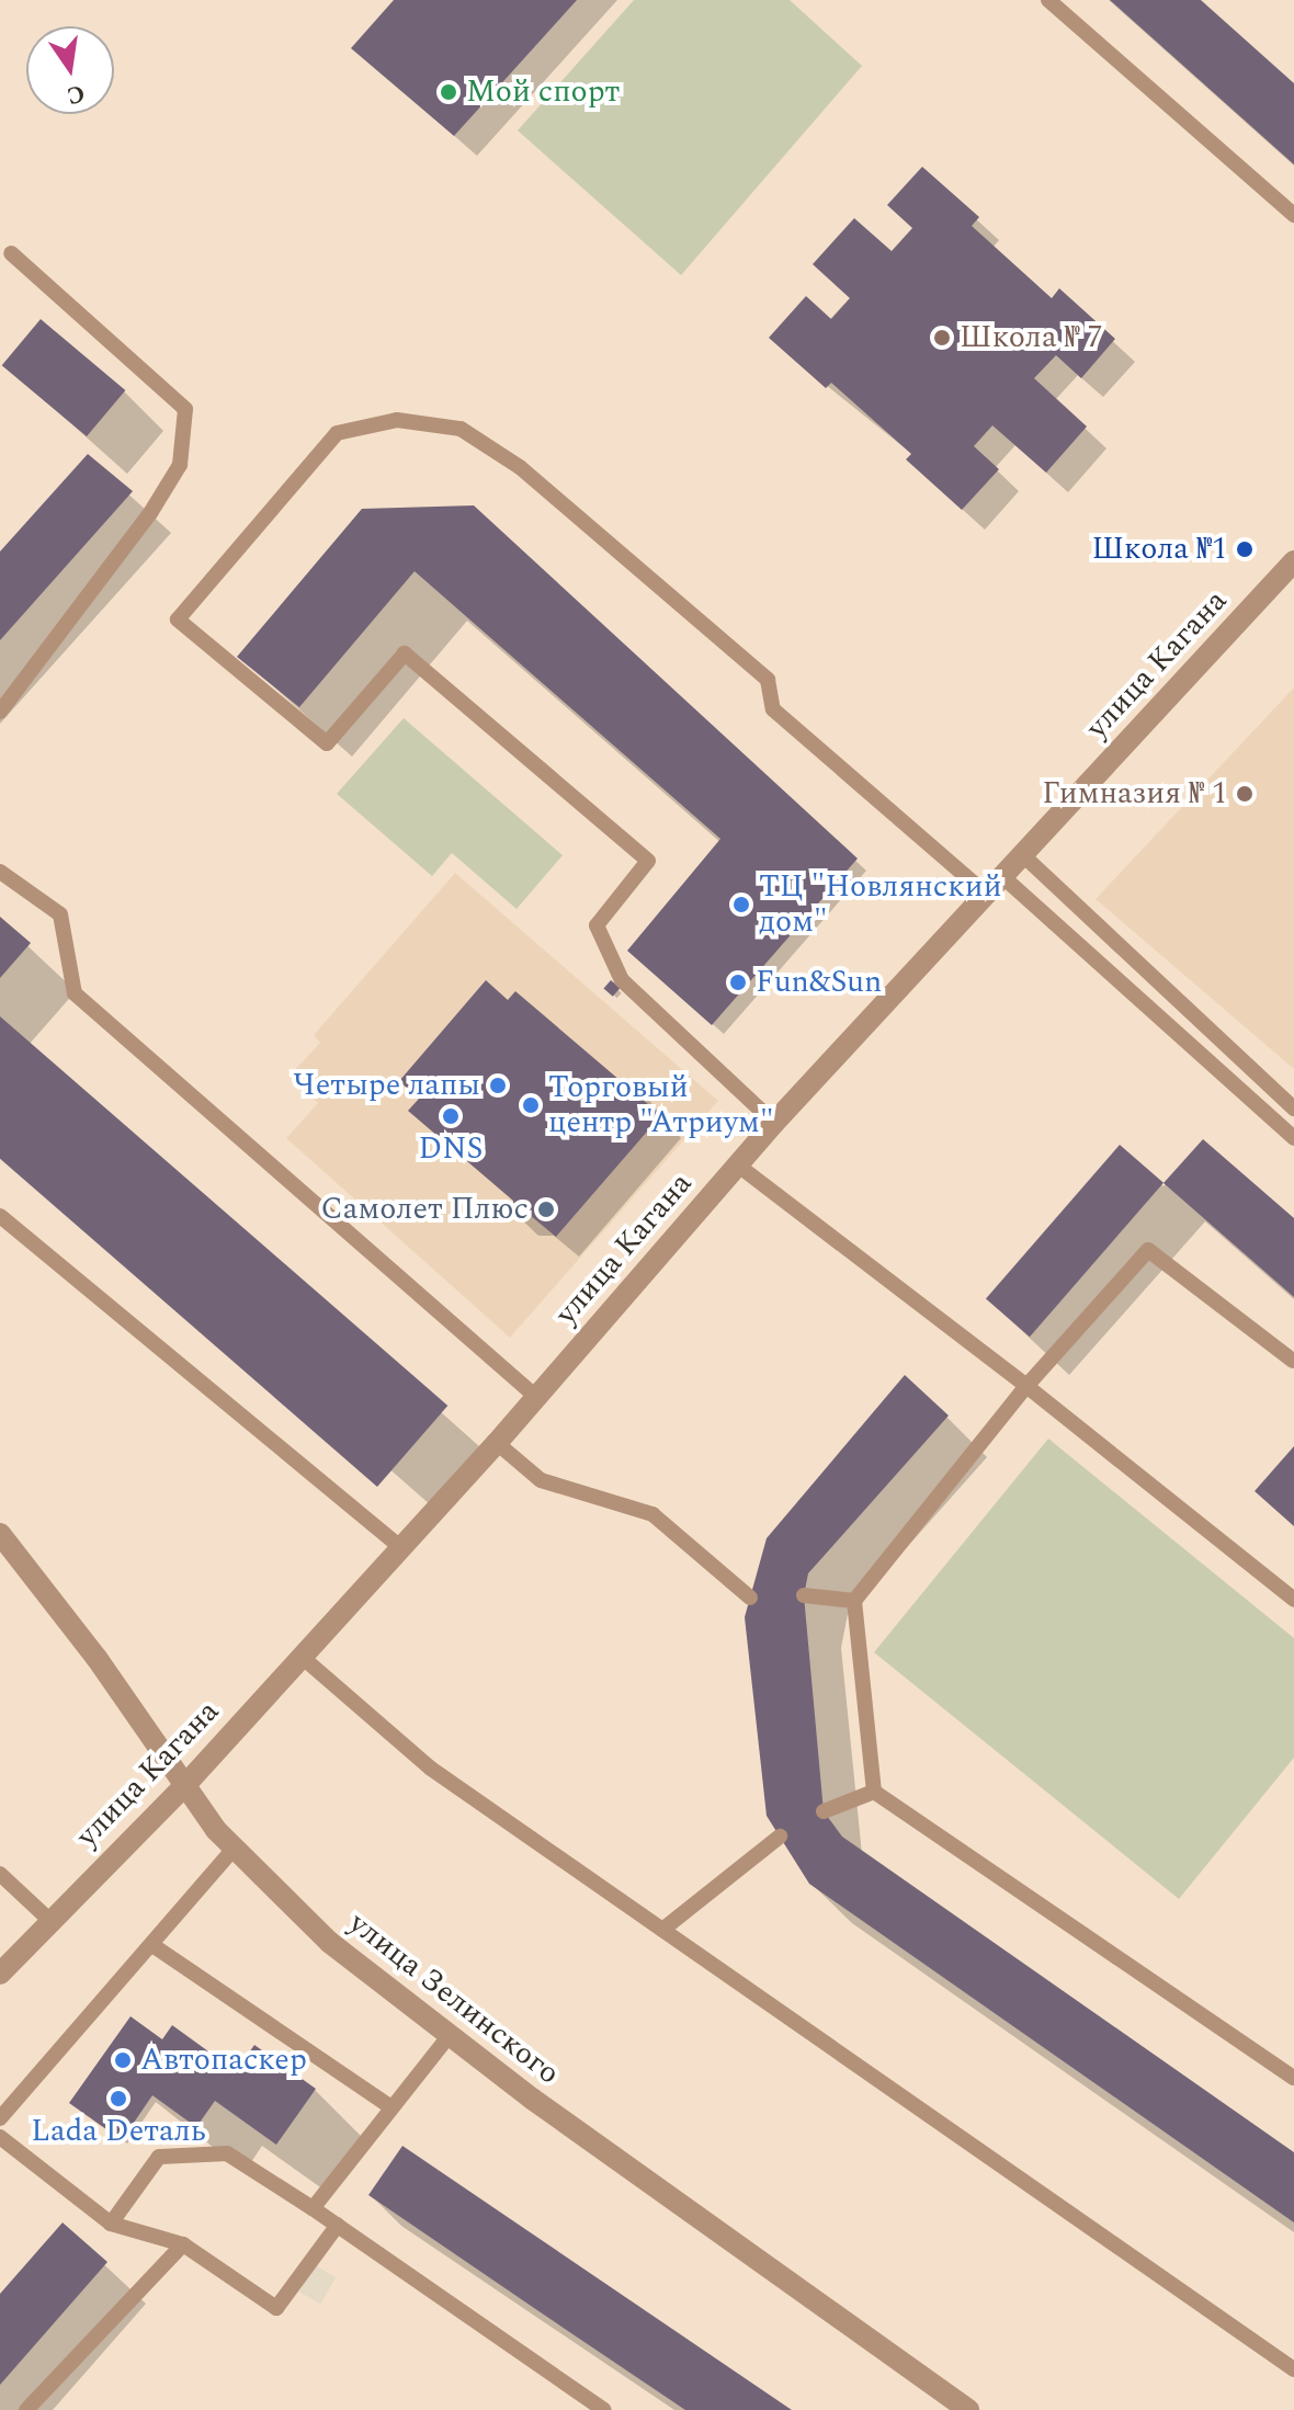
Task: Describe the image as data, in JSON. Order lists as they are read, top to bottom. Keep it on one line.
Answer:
{"streets":{"street":["улица Кагана","улица Зелинского"]},"crossings":[["улица Кагана","улица Зелинского"]],"places":["Мой спорт","Школа № 7","Школа №1","Гимназия № 1","ТЦ \"Новлянский дом\"","Fun&Sun","Четыре лапы","Торговый центр \"Атриум\"","DNS","Самолет Плюс","Автопаскер","Lada Dеталь"],"north":"bottom"}
